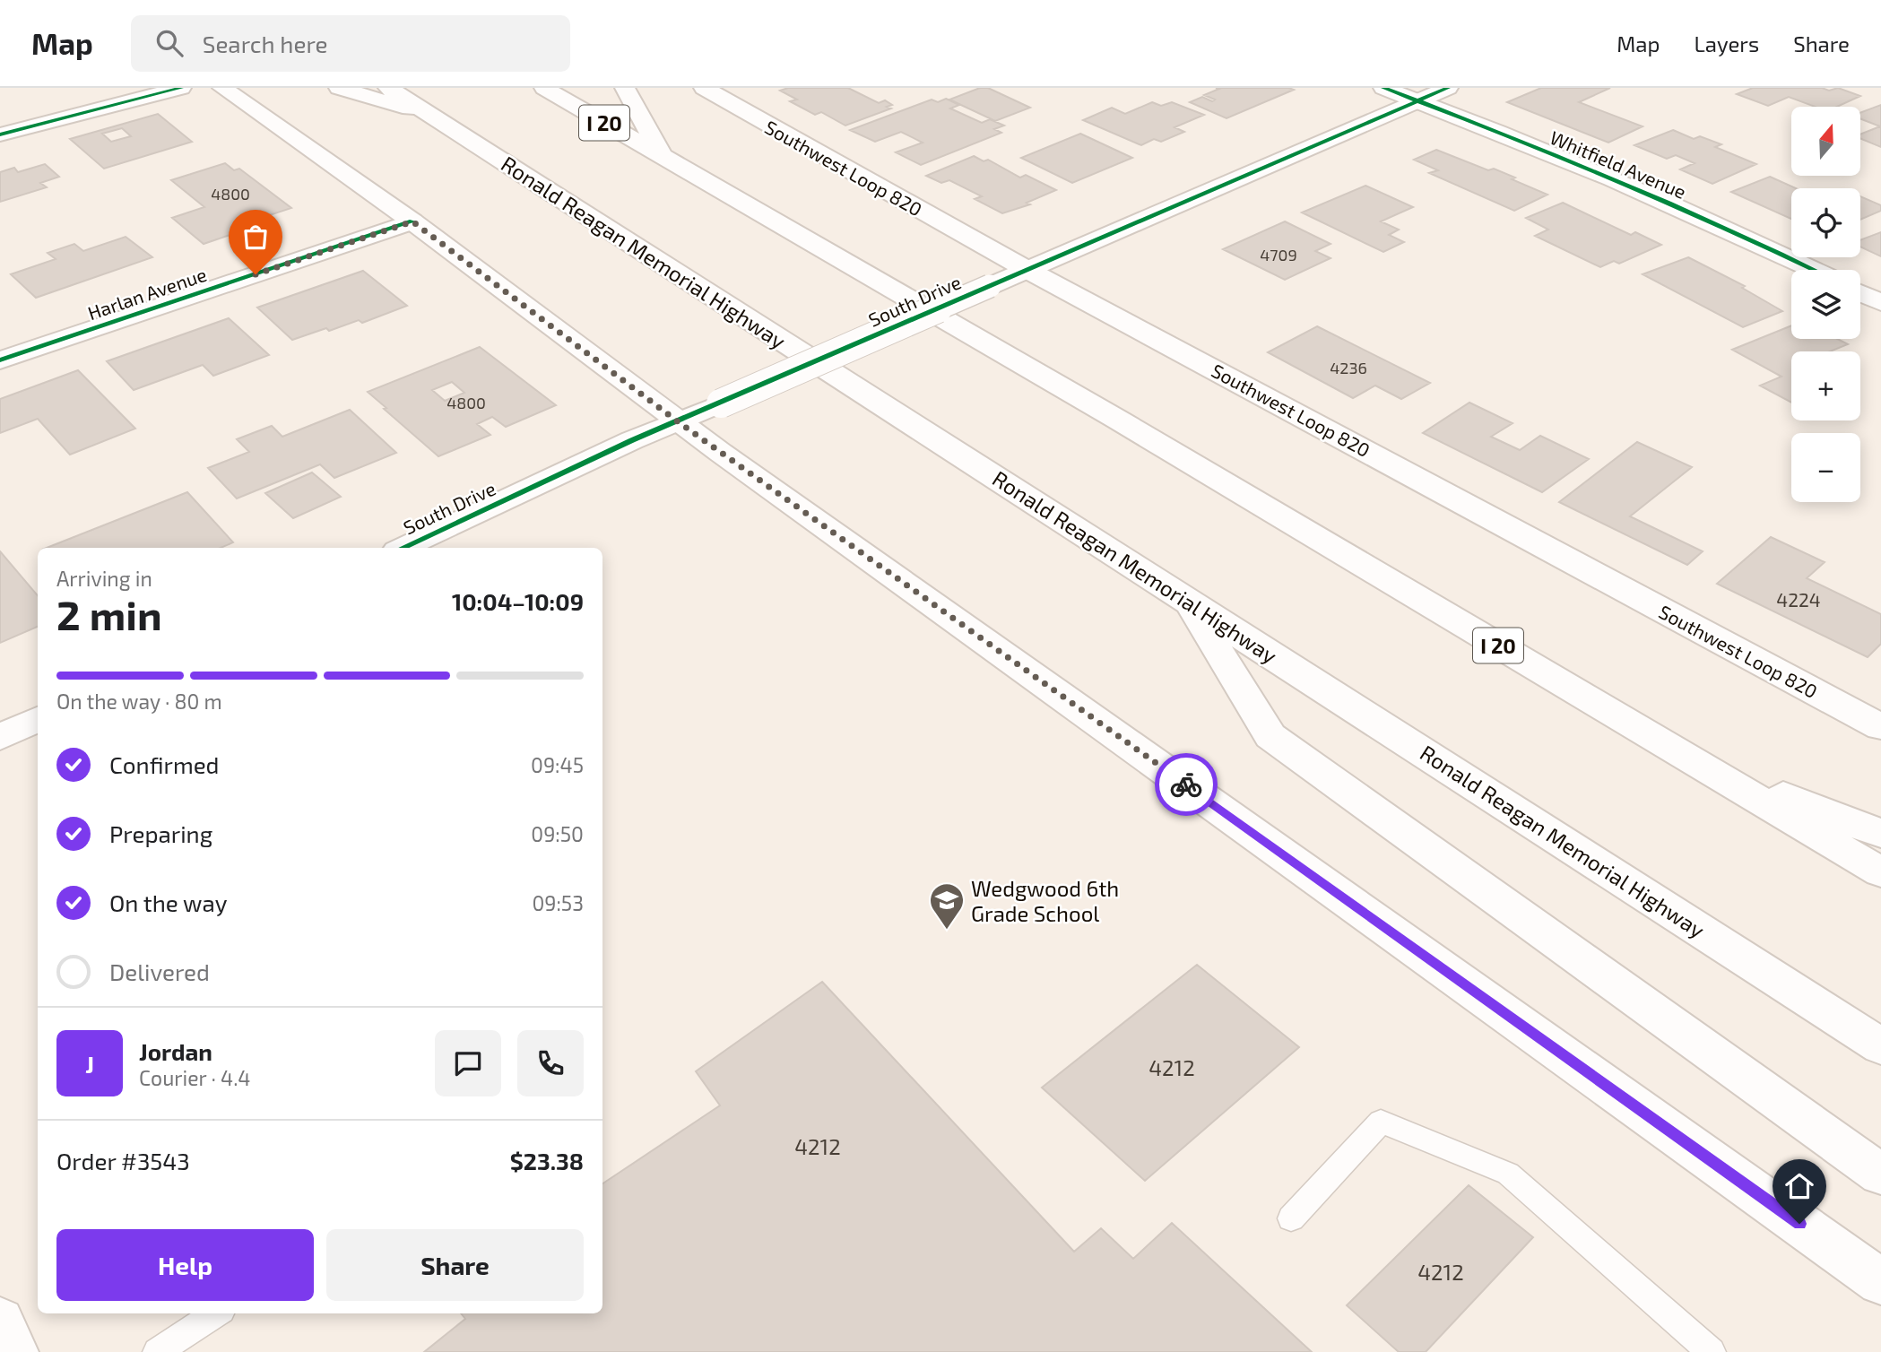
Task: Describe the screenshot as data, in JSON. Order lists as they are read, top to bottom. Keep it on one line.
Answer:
{"streets":{"main road":["I 20","Whitfield Avenue","Southwest Loop 820","Ronald Reagan Memorial Highway","Harlan Avenue","South Drive"]},"crossings":[["Whitfield Avenue","South Drive"],["Southwest Loop 820","South Drive"]],"places":{"school or university":["Wedgwood 6th Grade School"]},"house_numbers":["4800","4709","4236","4800","4224","4212","4212","4212"],"north":"top","page":{"header":"Map","search":"Search here","nav":["Map","Layers","Share"],"map_buttons":["+","−"],"heading":["2 min","Arriving in","10:04–10:09"],"panel":["Jordan","Courier · 4.4","Order #3543","$23.38"],"bar":"On the way · 80 m","list":[["Confirmed","09:45"],["Preparing","09:50"],["On the way","09:53"],"Delivered"],"round":"J","buttons":["Help","Share"]}}
